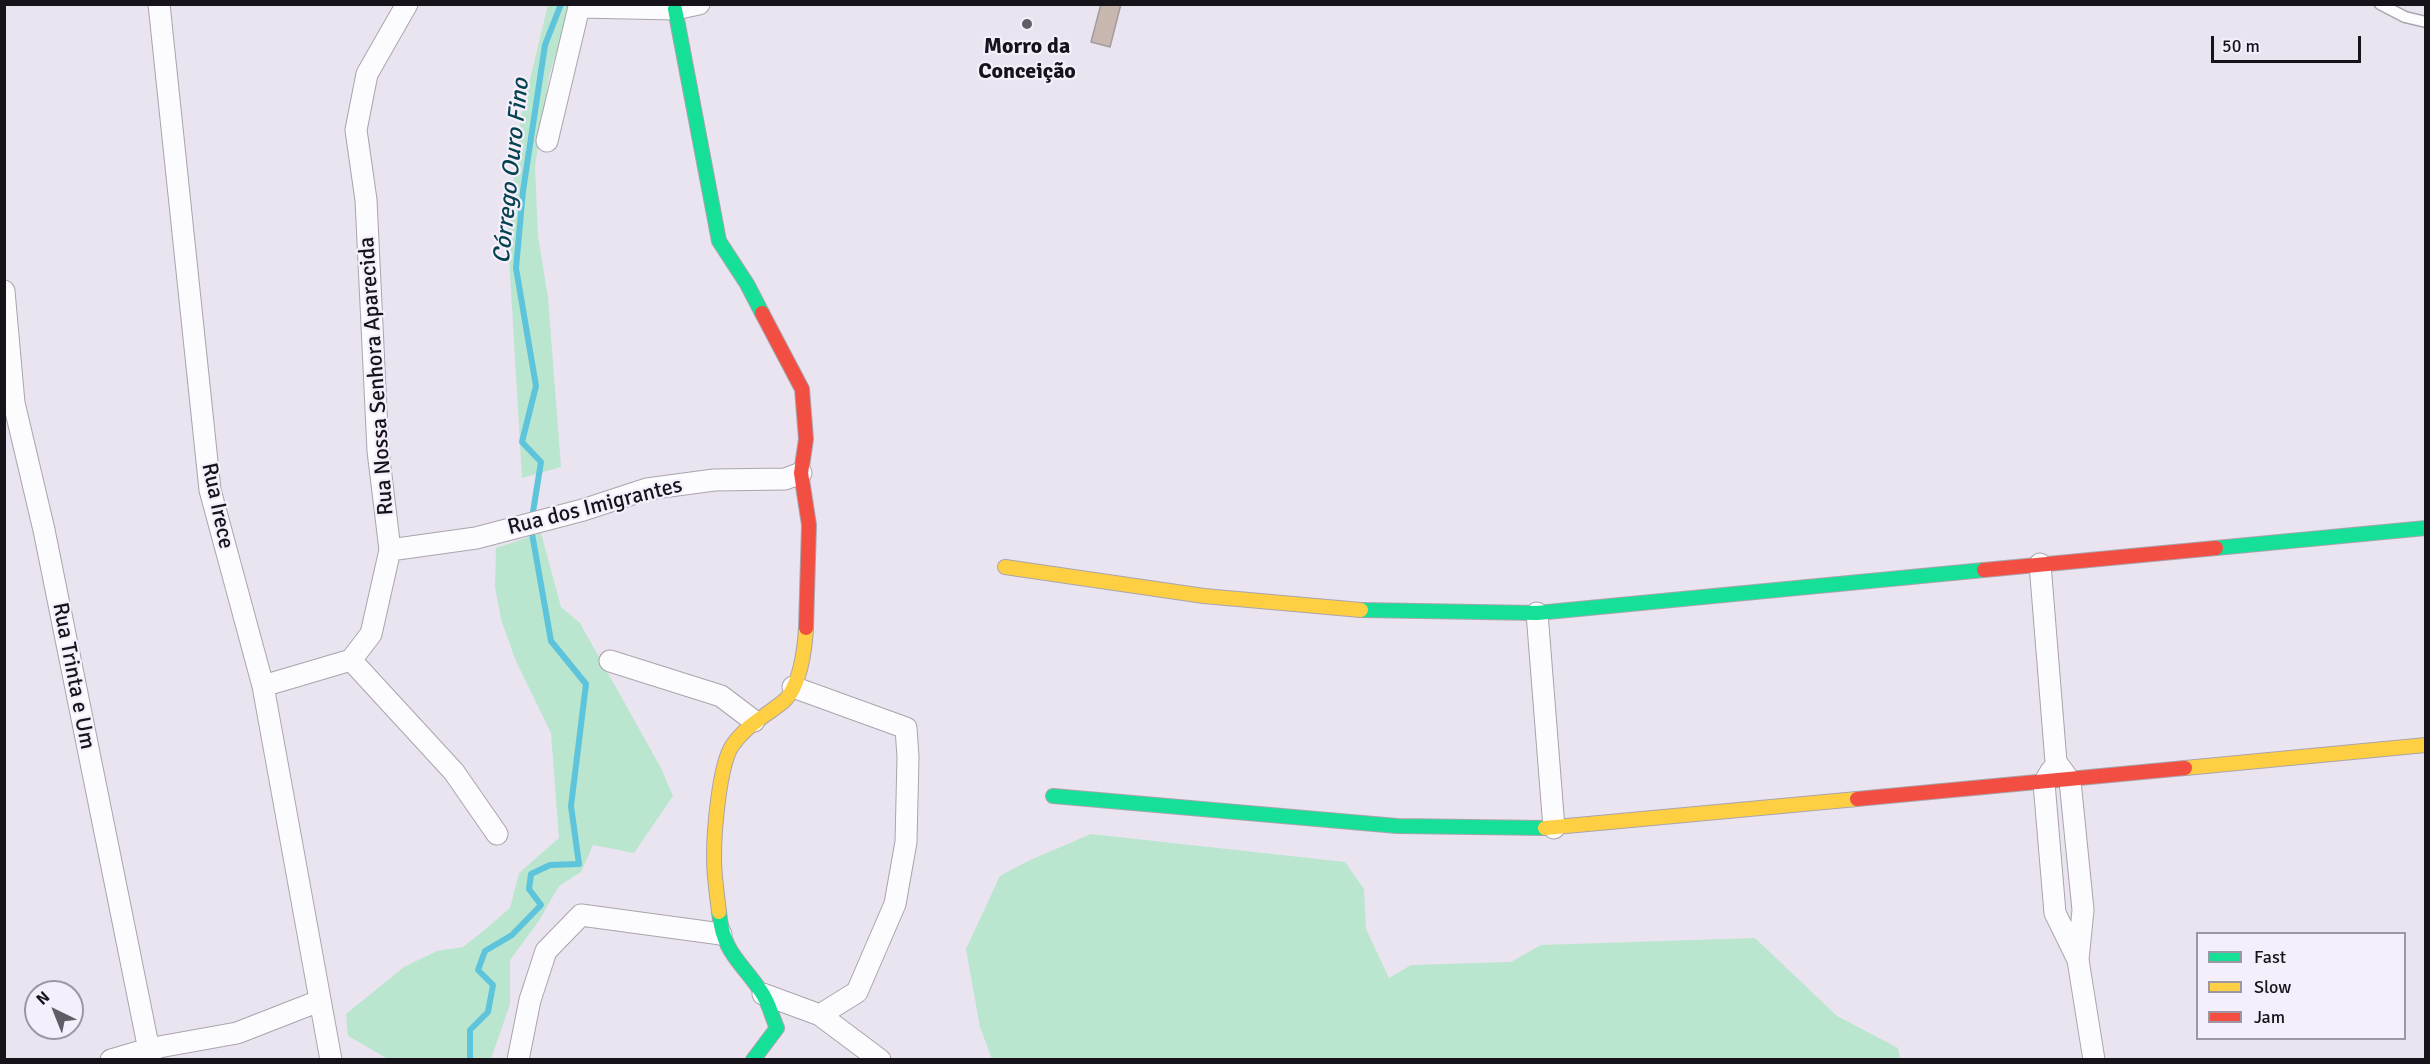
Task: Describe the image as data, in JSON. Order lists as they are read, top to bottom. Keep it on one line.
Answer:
{"streets":{"street":["Rua Nossa Senhora Aparecida","Rua Irece","Rua dos Imigrantes","Rua Trinta e Um"]},"crossings":[["Rua Nossa Senhora Aparecida","Rua dos Imigrantes"]],"water":["Córrego Ouro Fino"],"places":["Morro da Conceição"],"legend":["Fast","Slow","Jam"],"scale_bar":"50 m","north":"top left"}
